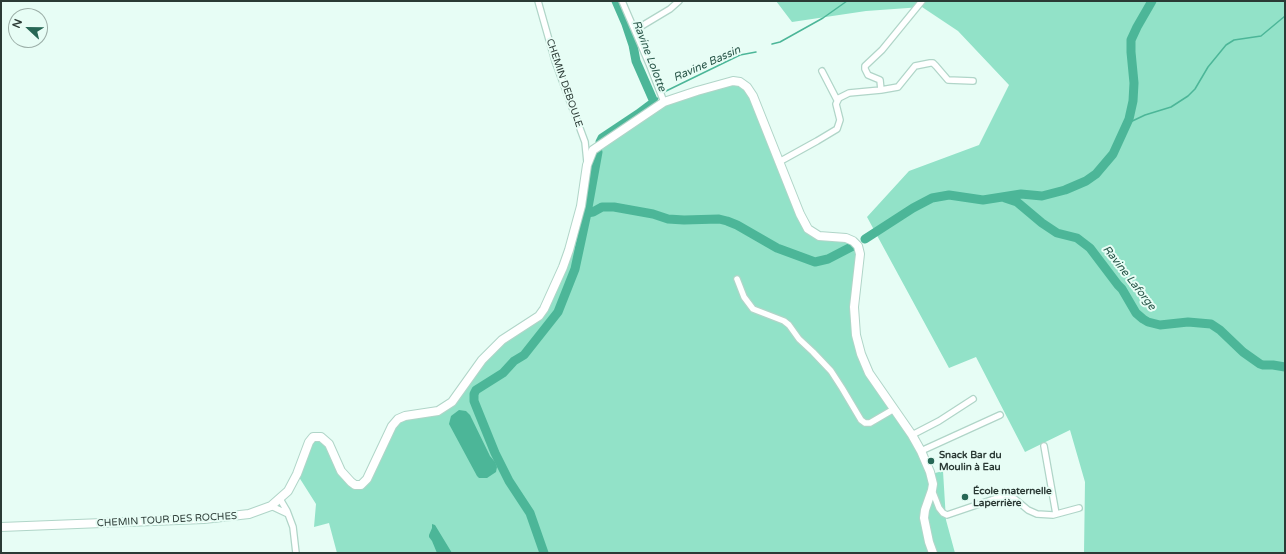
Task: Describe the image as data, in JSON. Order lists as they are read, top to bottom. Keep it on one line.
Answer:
{"streets":{"street":["CHEMIN DEBOULE","CHEMIN TOUR DES ROCHES"]},"crossings":[["CHEMIN DEBOULE","CHEMIN TOUR DES ROCHES"]],"water":["Ravine Lolotte","Ravine Bassin","Ravine Laforge"],"places":["Snack Bar du Moulin à Eau","École maternelle Laperrière"],"north":"left"}
